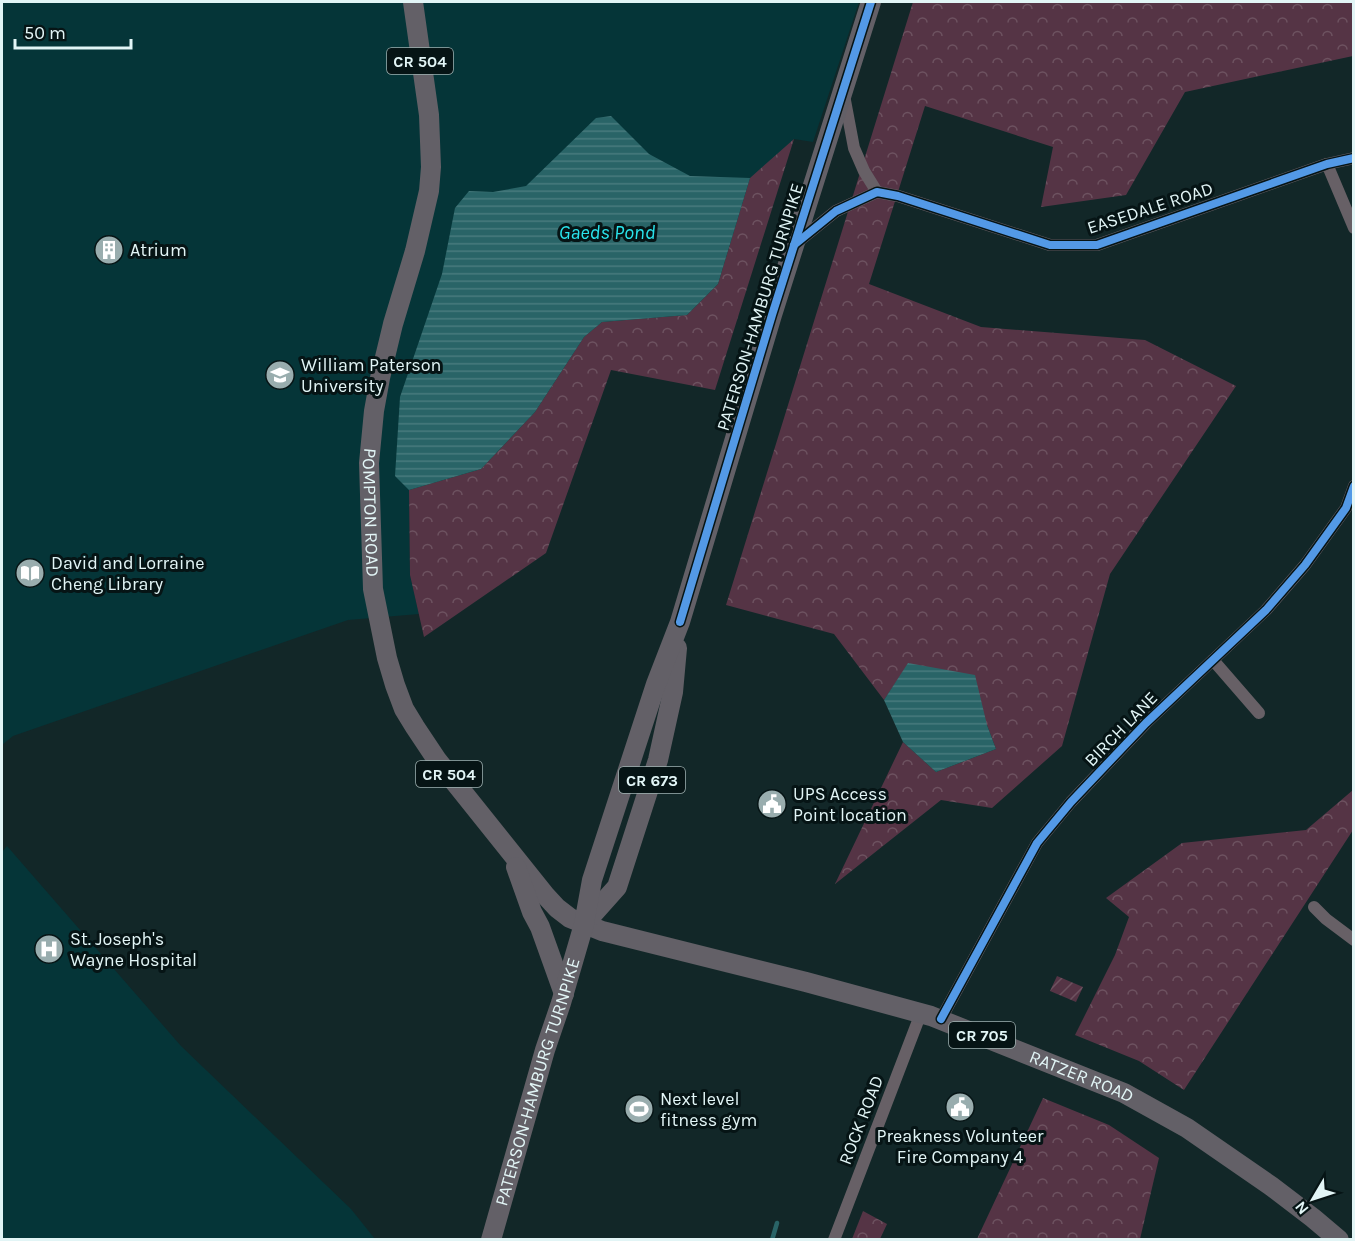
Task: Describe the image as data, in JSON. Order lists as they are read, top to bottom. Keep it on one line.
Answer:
{"streets":{"main road":["CR 504","PATERSON-HAMBURG TURNPIKE","POMPTON ROAD","CR 673","CR 705","RATZER ROAD"],"street":["EASEDALE ROAD","BIRCH LANE","ROCK ROAD"]},"crossings":[["PATERSON-HAMBURG TURNPIKE","POMPTON ROAD"],["PATERSON-HAMBURG TURNPIKE","RATZER ROAD"],["POMPTON ROAD","RATZER ROAD"],["BIRCH LANE","RATZER ROAD"],["RATZER ROAD","ROCK ROAD"]],"water":["Gaeds Pond"],"places":{"building":["Atrium"],"school or university":["William Paterson University"],"library":["David and Lorraine Cheng Library"],"public building":["UPS Access Point location","Preakness Volunteer Fire Company 4"],"hospital":["St. Joseph's Wayne Hospital"],"sports":["Next level fitness gym"]},"scale_bar":"50 m","north":"bottom left"}
